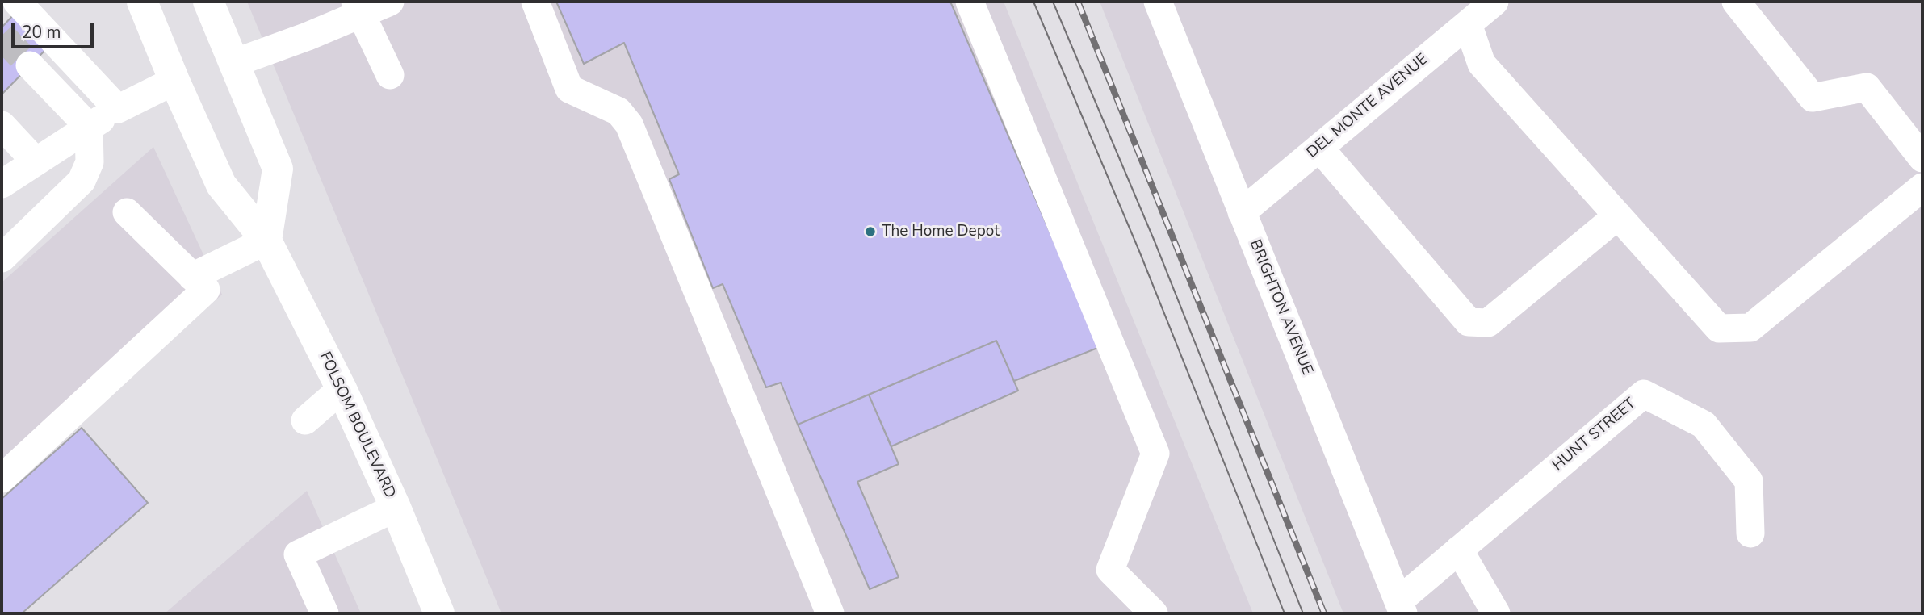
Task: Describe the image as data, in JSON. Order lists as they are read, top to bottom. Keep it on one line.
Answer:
{"streets":{"main road":["FOLSOM BOULEVARD"],"street":["DEL MONTE AVENUE","BRIGHTON AVENUE","HUNT STREET"]},"crossings":[["DEL MONTE AVENUE","BRIGHTON AVENUE"],["BRIGHTON AVENUE","HUNT STREET"]],"places":["The Home Depot"],"scale_bar":"20 m"}
